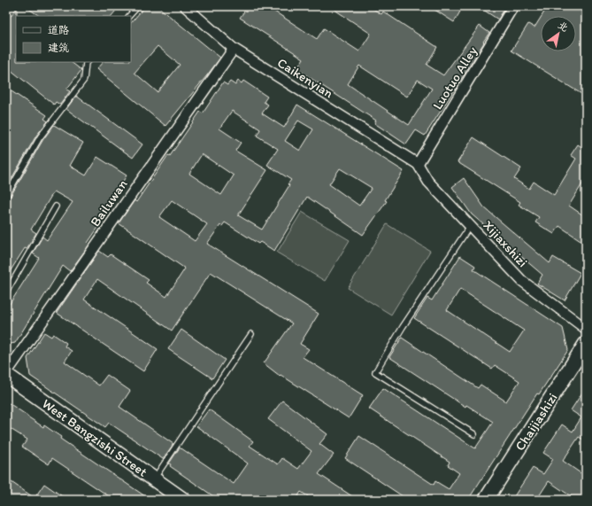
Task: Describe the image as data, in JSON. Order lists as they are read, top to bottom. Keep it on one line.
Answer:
{"streets":{"street":["Caikenyian","Luotuo Alley","Bailuwan","Xijiaxshizi","Chaijiashizi","West Bangzishi Street"]},"crossings":[["Caikenyian","Luotuo Alley"],["Caikenyian","Bailuwan"],["Caikenyian","Xijiaxshizi"],["Luotuo Alley","Xijiaxshizi"],["Bailuwan","West Bangzishi Street"]],"legend":["道路","建筑"],"north":"top right"}
